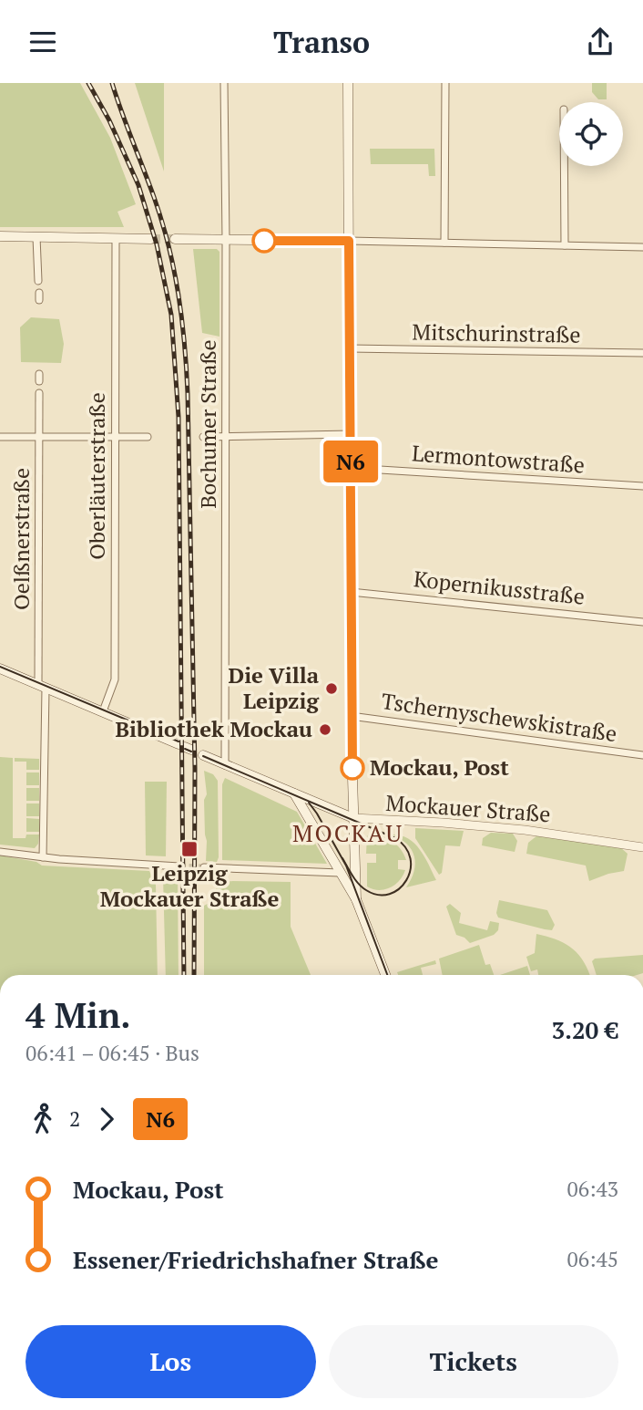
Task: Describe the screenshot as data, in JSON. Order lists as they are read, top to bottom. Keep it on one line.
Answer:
{"streets":{"main road":["Mockauer Straße"],"street":["Mitschurinstraße","Bochumer Straße","Lermontowstraße","Oberläuterstraße","Oelßnerstraße","Kopernikusstraße","Tschernyschewskistraße"]},"crossings":[["Bochumer Straße","Mockauer Straße"]],"districts":["MOCKAU"],"places":{"other":["Die Villa Leipzig","Bibliothek Mockau","Mockau, Post"],"transit":["Leipzig Mockauer Straße"]},"lines":["bus line N6"],"page":{"header":"Transo","on_map":"N6","heading":["4 Min.","06:41 – 06:45 · Bus","3.20 €"],"legs":["2","N6"],"list":[{"name":"Mockau, Post","value":"06:43"},{"name":"Essener/Friedrichshafner Straße","value":"06:45"}],"buttons":["Los","Tickets"]}}
